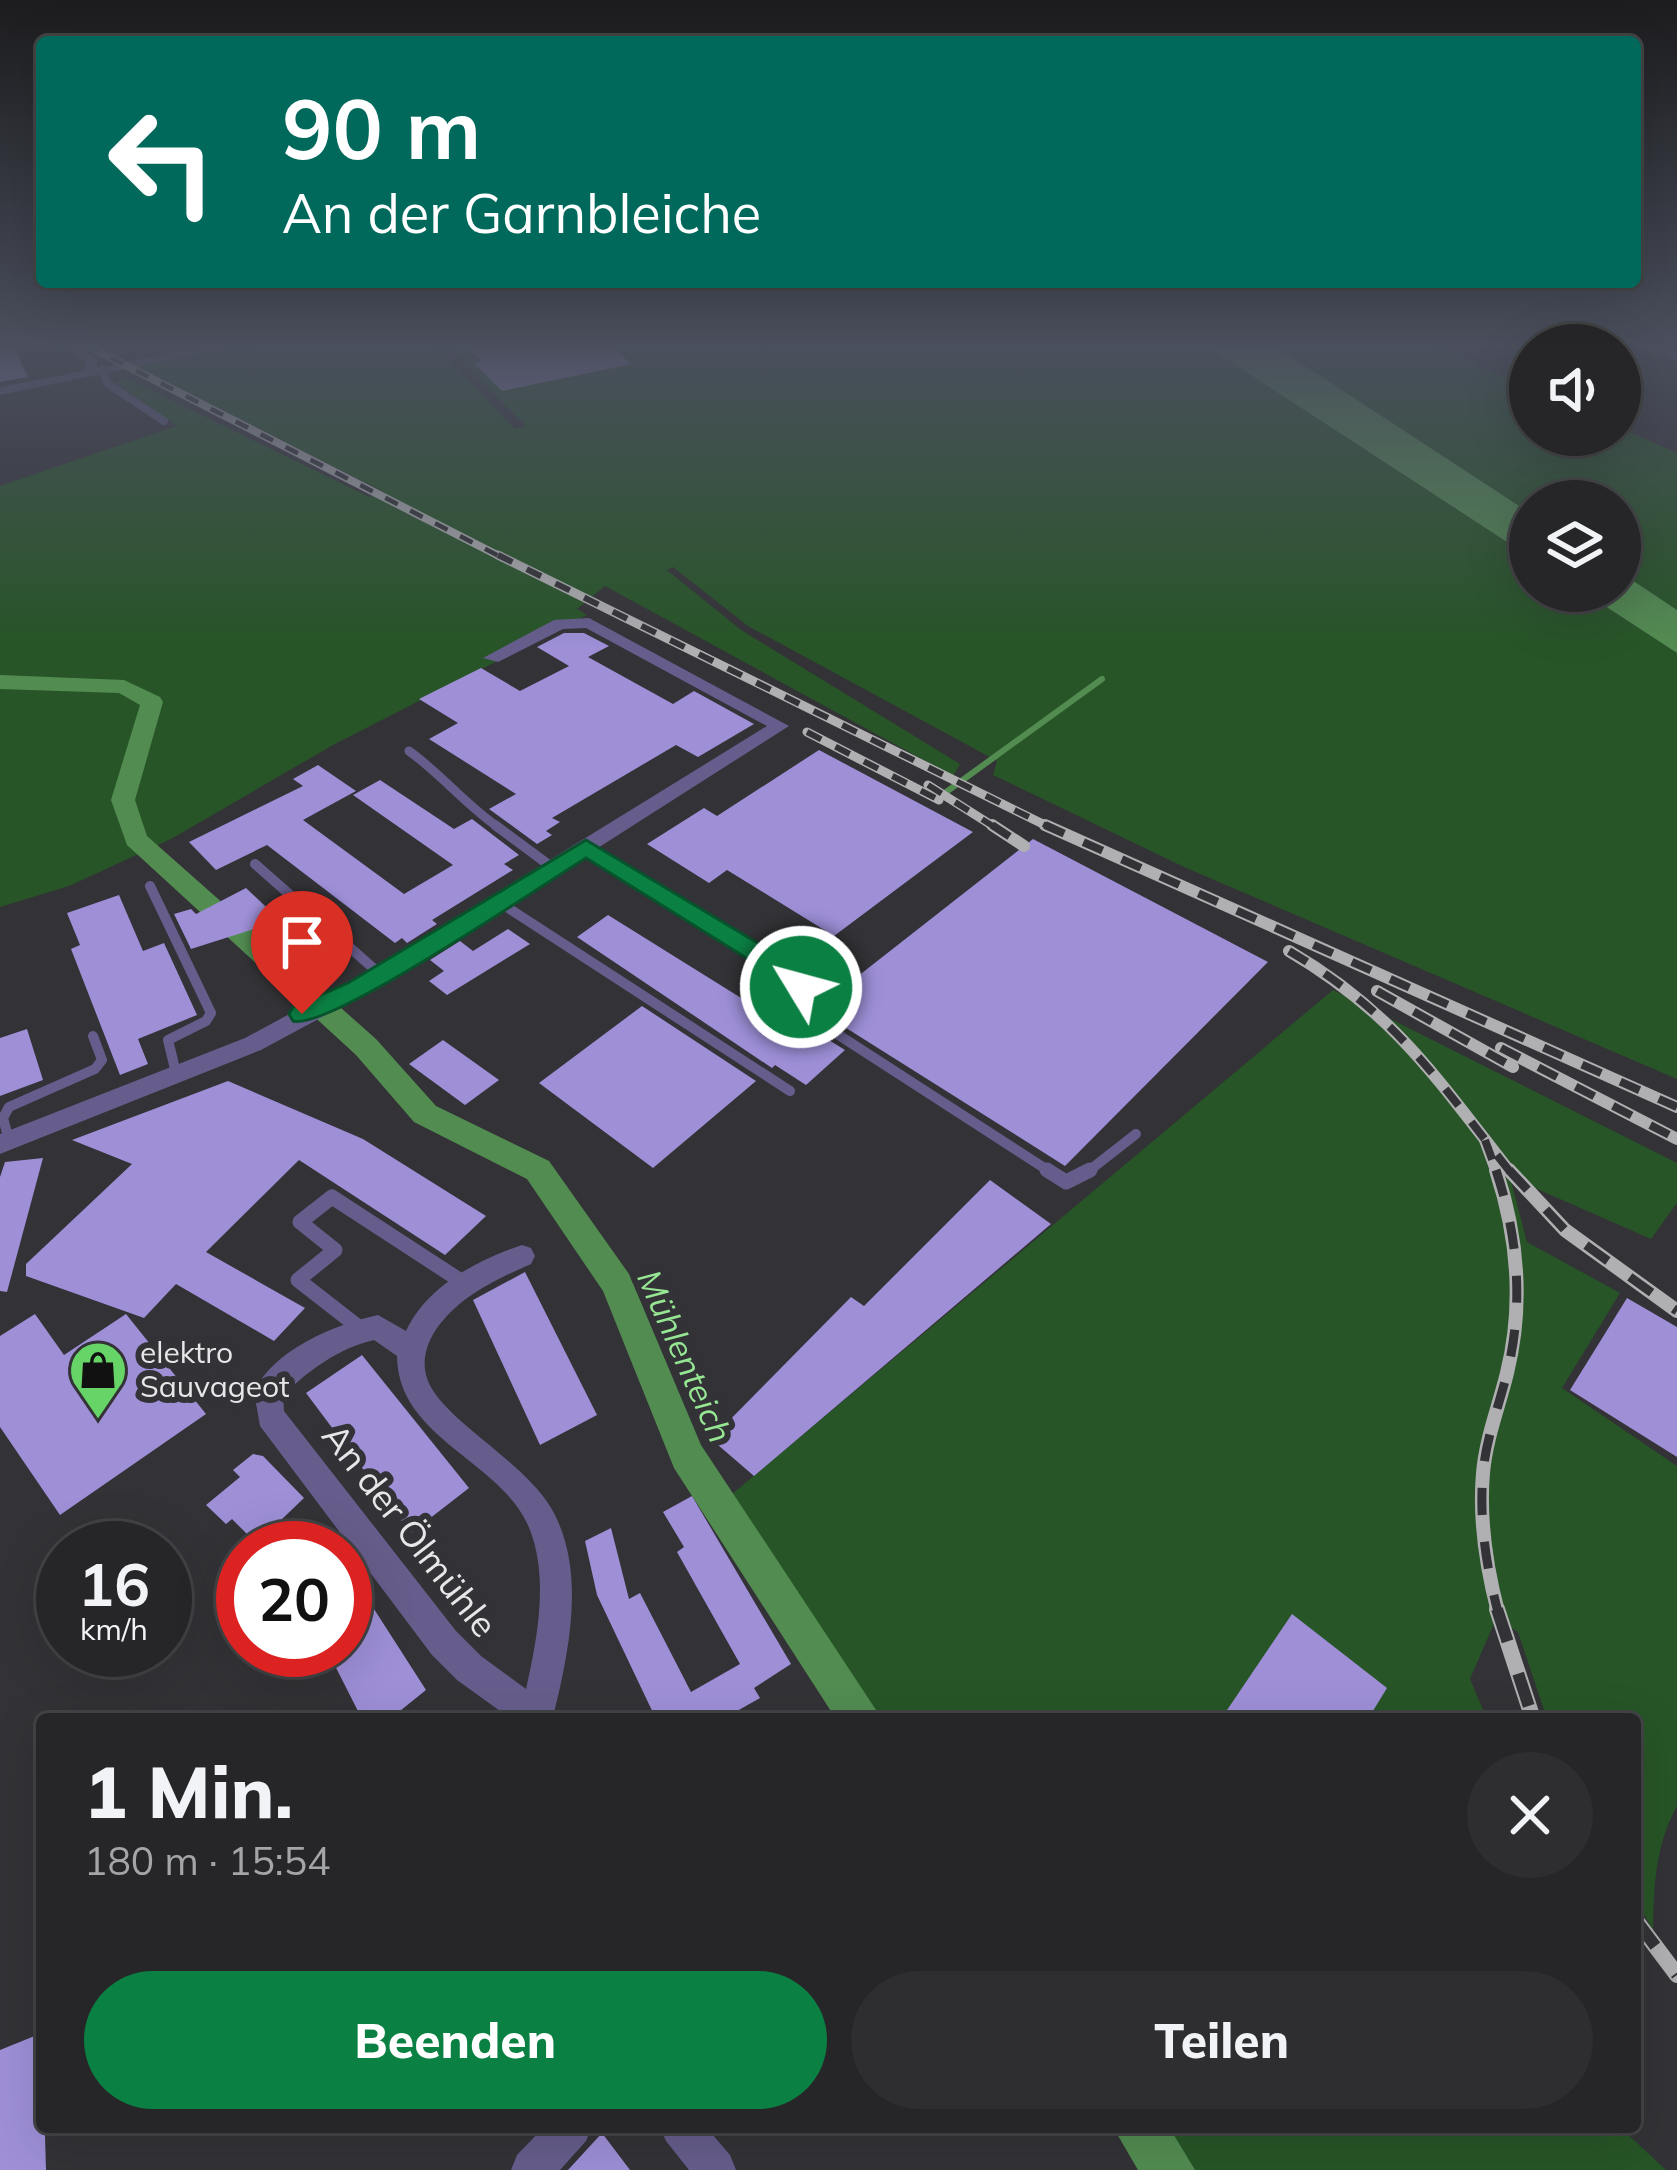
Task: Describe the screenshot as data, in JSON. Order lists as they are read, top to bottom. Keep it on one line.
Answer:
{"streets":{"street":["An der Ölmühle"]},"water":["Mühlenteich"],"places":{"shop":["elektro Sauvageot"]},"page":{"turn":["90 m","An der Garnbleiche"],"speed":"16 km/h","limit":"20","heading":["1 Min.","180 m · 15:54"],"buttons":["Beenden","Teilen"]}}
